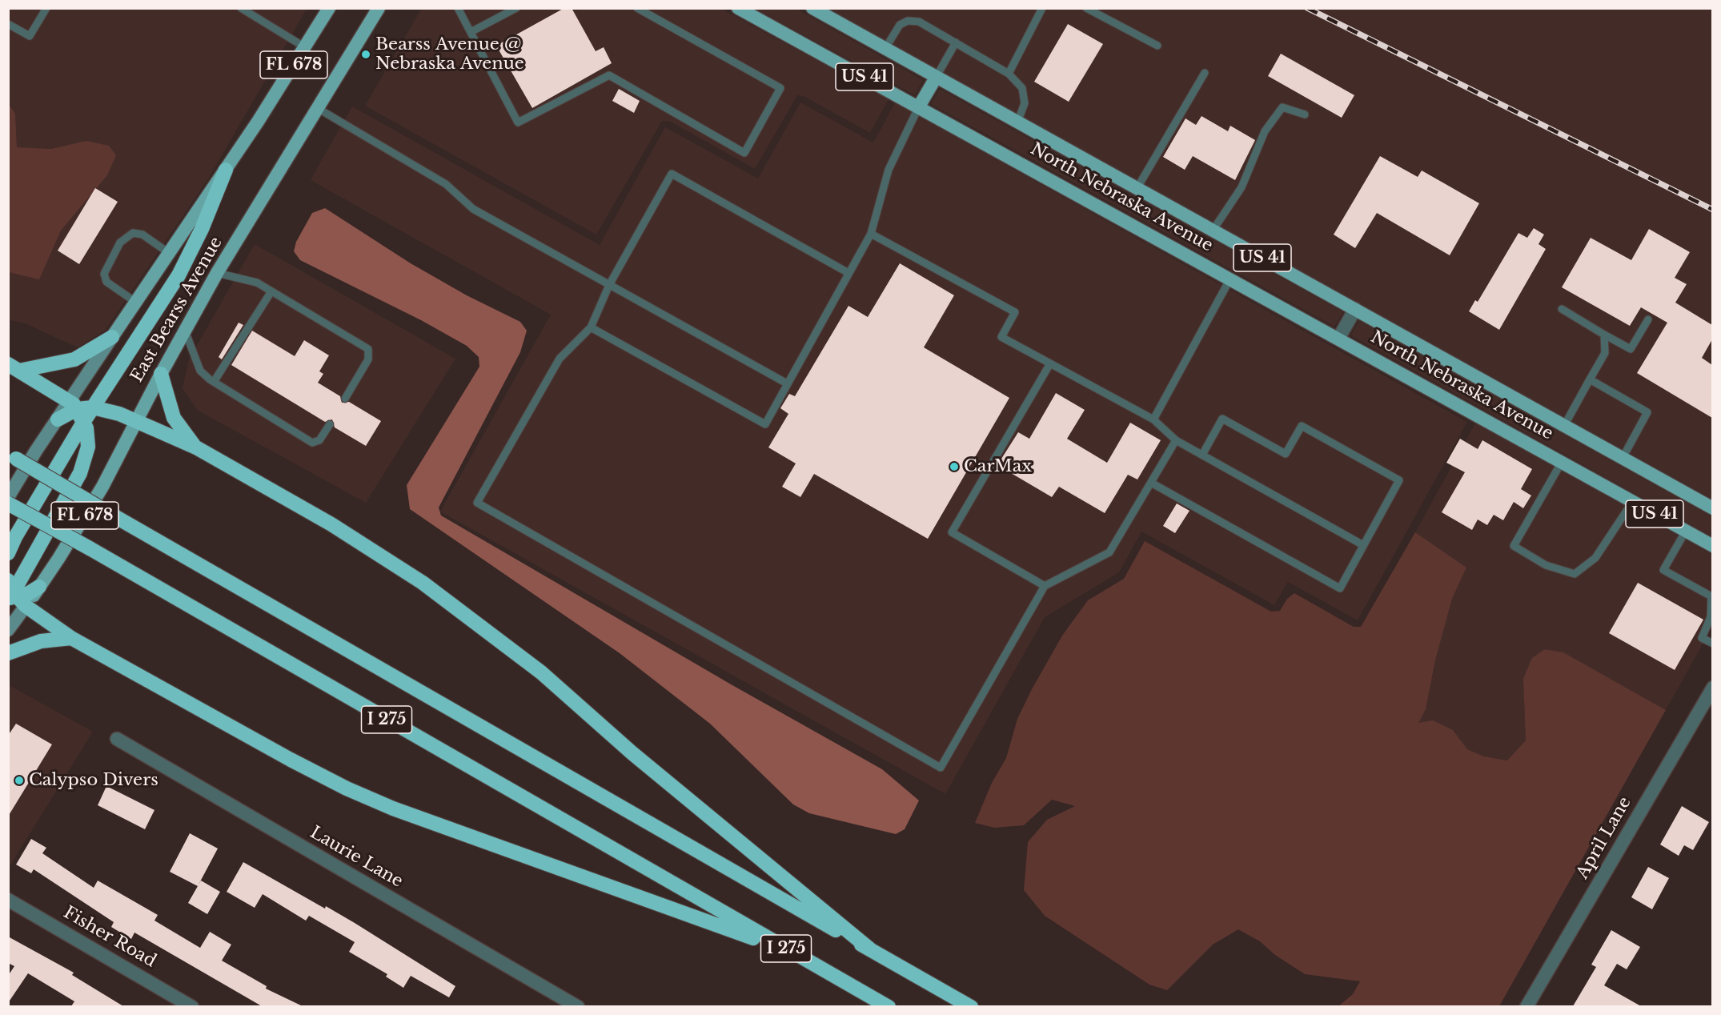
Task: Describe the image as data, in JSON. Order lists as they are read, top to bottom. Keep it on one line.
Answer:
{"streets":{"highway":["I 275"],"main road":["FL 678","US 41","North Nebraska Avenue","East Bearss Avenue"],"street":["April Lane","Laurie Lane","Fisher Road"]},"places":["Bearss Avenue @ Nebraska Avenue","CarMax","Calypso Divers"]}
